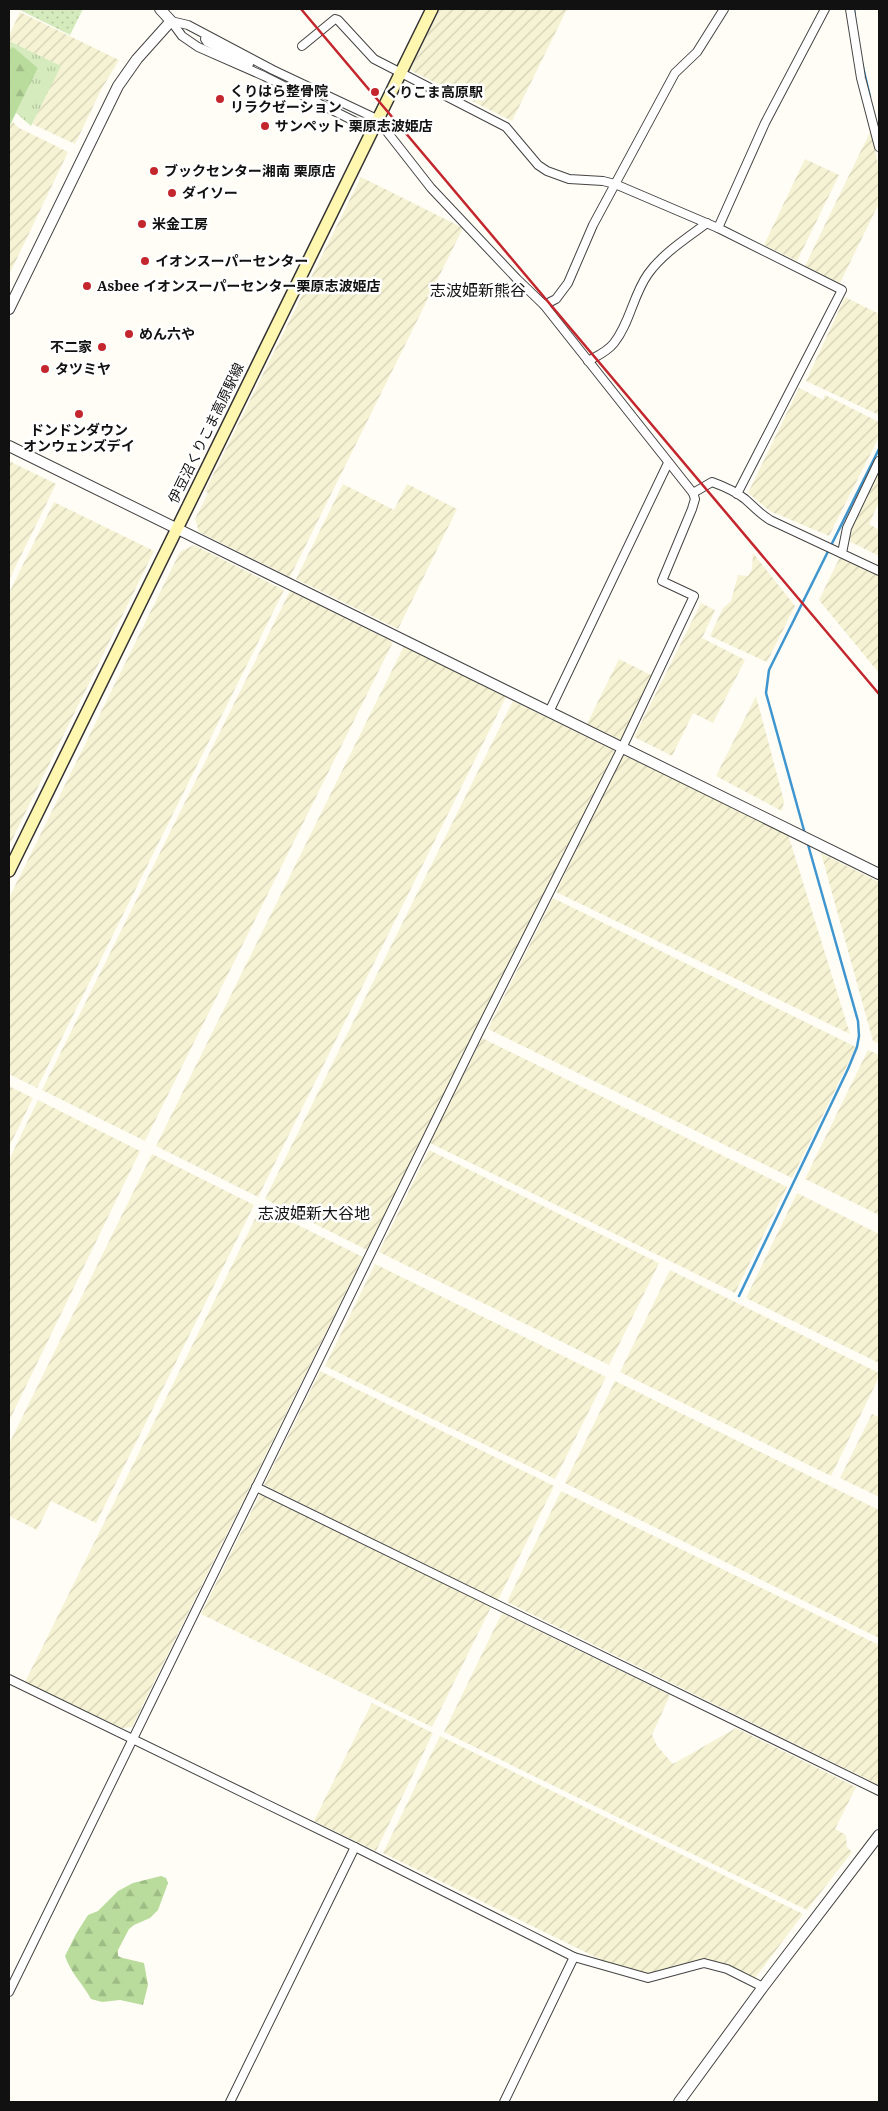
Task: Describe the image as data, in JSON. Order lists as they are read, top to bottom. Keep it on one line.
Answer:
{"streets":{"main road":["伊豆沼くりこま高原駅線"]},"districts":["志波姫新熊谷","志波姫新大谷地"],"places":["くりこま高原駅","くりはら整骨院 リラクゼーション","サンペット 栗原志波姫店","ブックセンター湘南 栗原店","ダイソー","米金工房","イオンスーパーセンター","Asbee イオンスーパーセンター栗原志波姫店","めん六や","不二家","タツミヤ","ドンドンダウン オンウェンズデイ"]}
